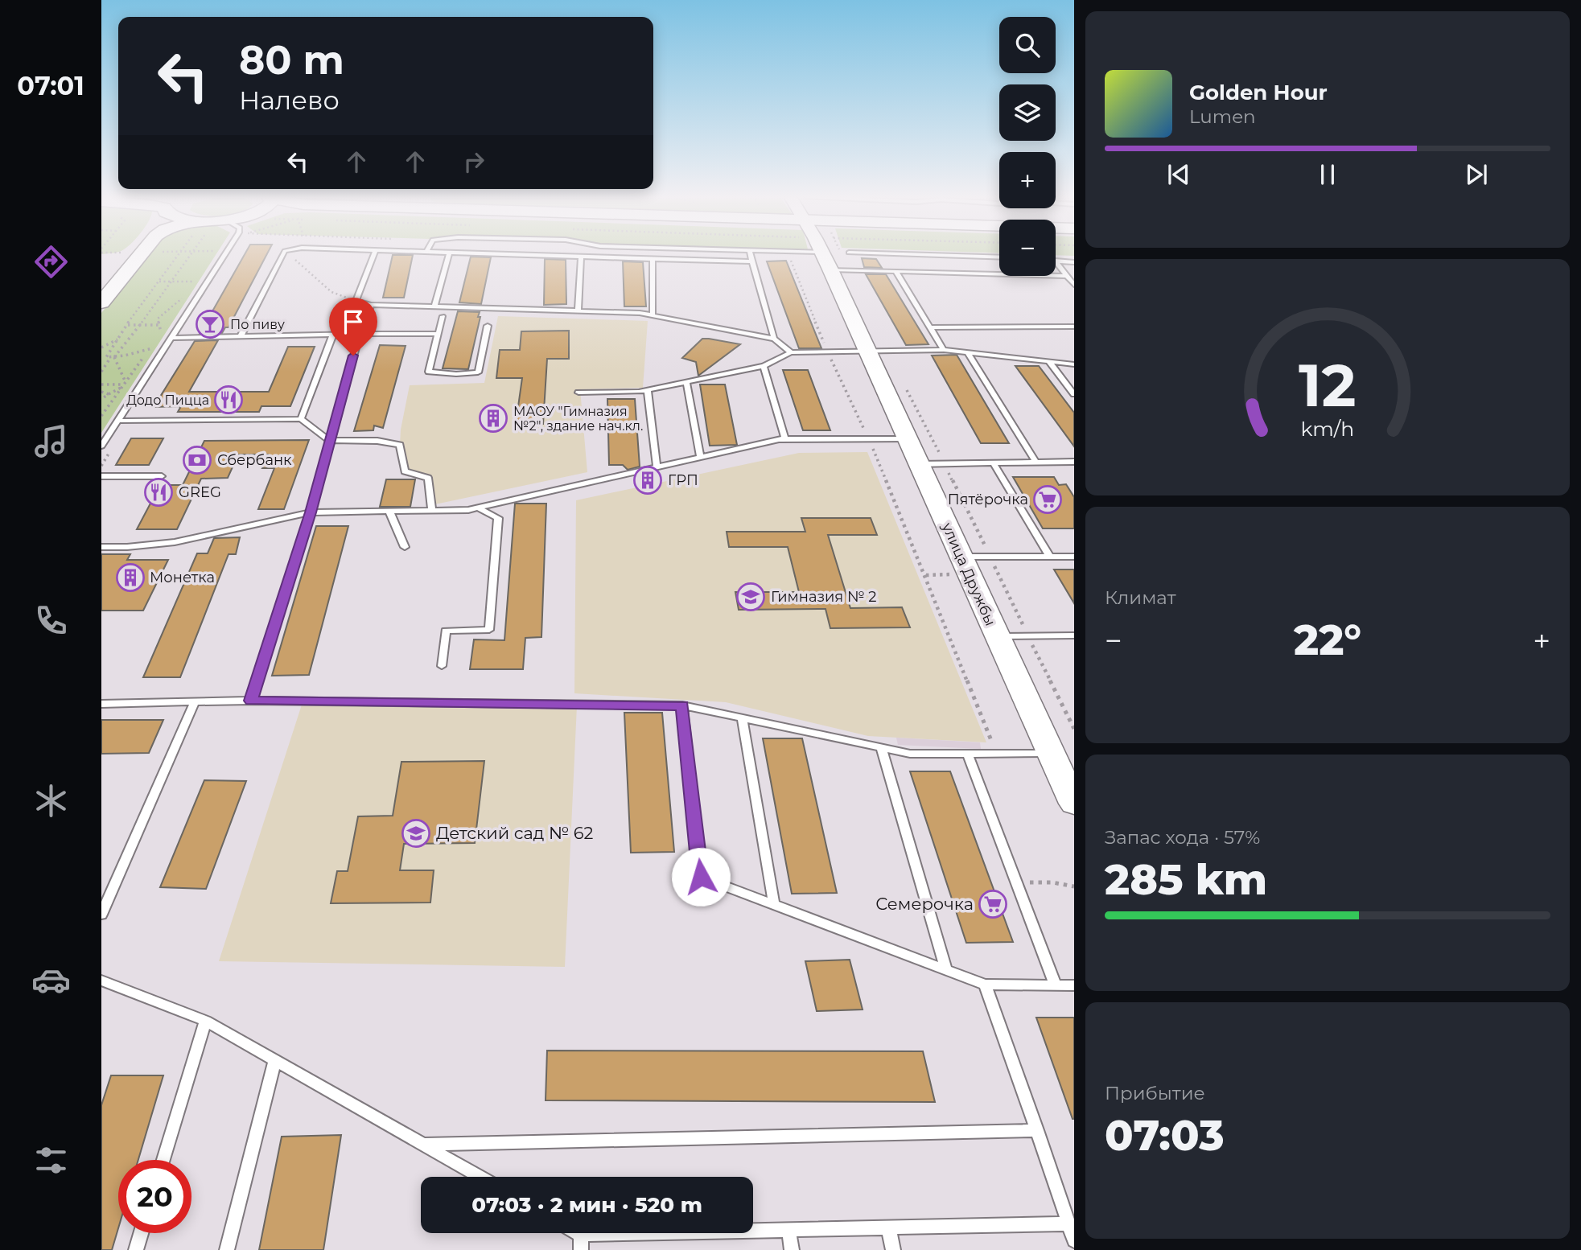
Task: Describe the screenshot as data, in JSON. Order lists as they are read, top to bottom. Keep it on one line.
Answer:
{"streets":{"main road":["улица Дружбы"]},"places":{"bar":["По пиву"],"restaurant":["Додо Пицца","GREG"],"building":["МАОУ \"Гимназия №2\", здание нач.кл.","ГРП","Монетка"],"bank":["Сбербанк"],"supermarket":["Пятёрочка","Семерочка"],"school or university":["Гимназия № 2","Детский сад № 62"]},"page":{"tabs":"07:01","map_buttons":["+","−"],"turn":["80 m","Налево"],"song":["Golden Hour","Lumen"],"tile":["Климат",["Запас хода · 57%","285 km"],["Прибытие","07:03"]],"heat":["−","22°","+"],"limit":"20","trip":"07:03 · 2 мин · 520 m","gauge":["12","km/h"]}}
